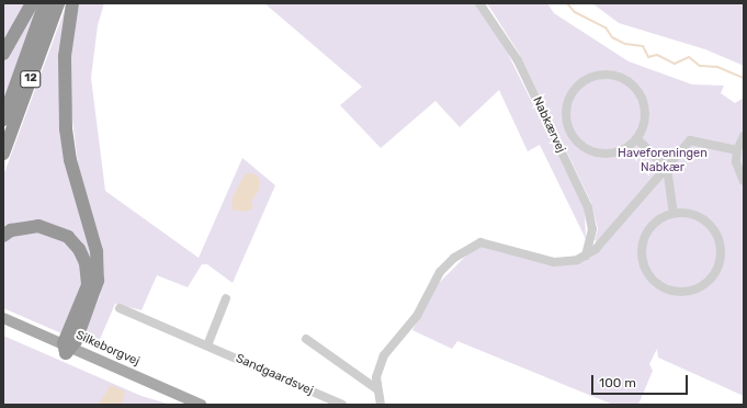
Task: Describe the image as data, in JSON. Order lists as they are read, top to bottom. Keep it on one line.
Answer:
{"streets":{"highway":["12"],"main road":["Silkeborgvej"],"street":["Nabkærvej","Sandgaardsvej"]},"parks":["Haveforeningen Nabkær"],"scale_bar":"100 m"}
